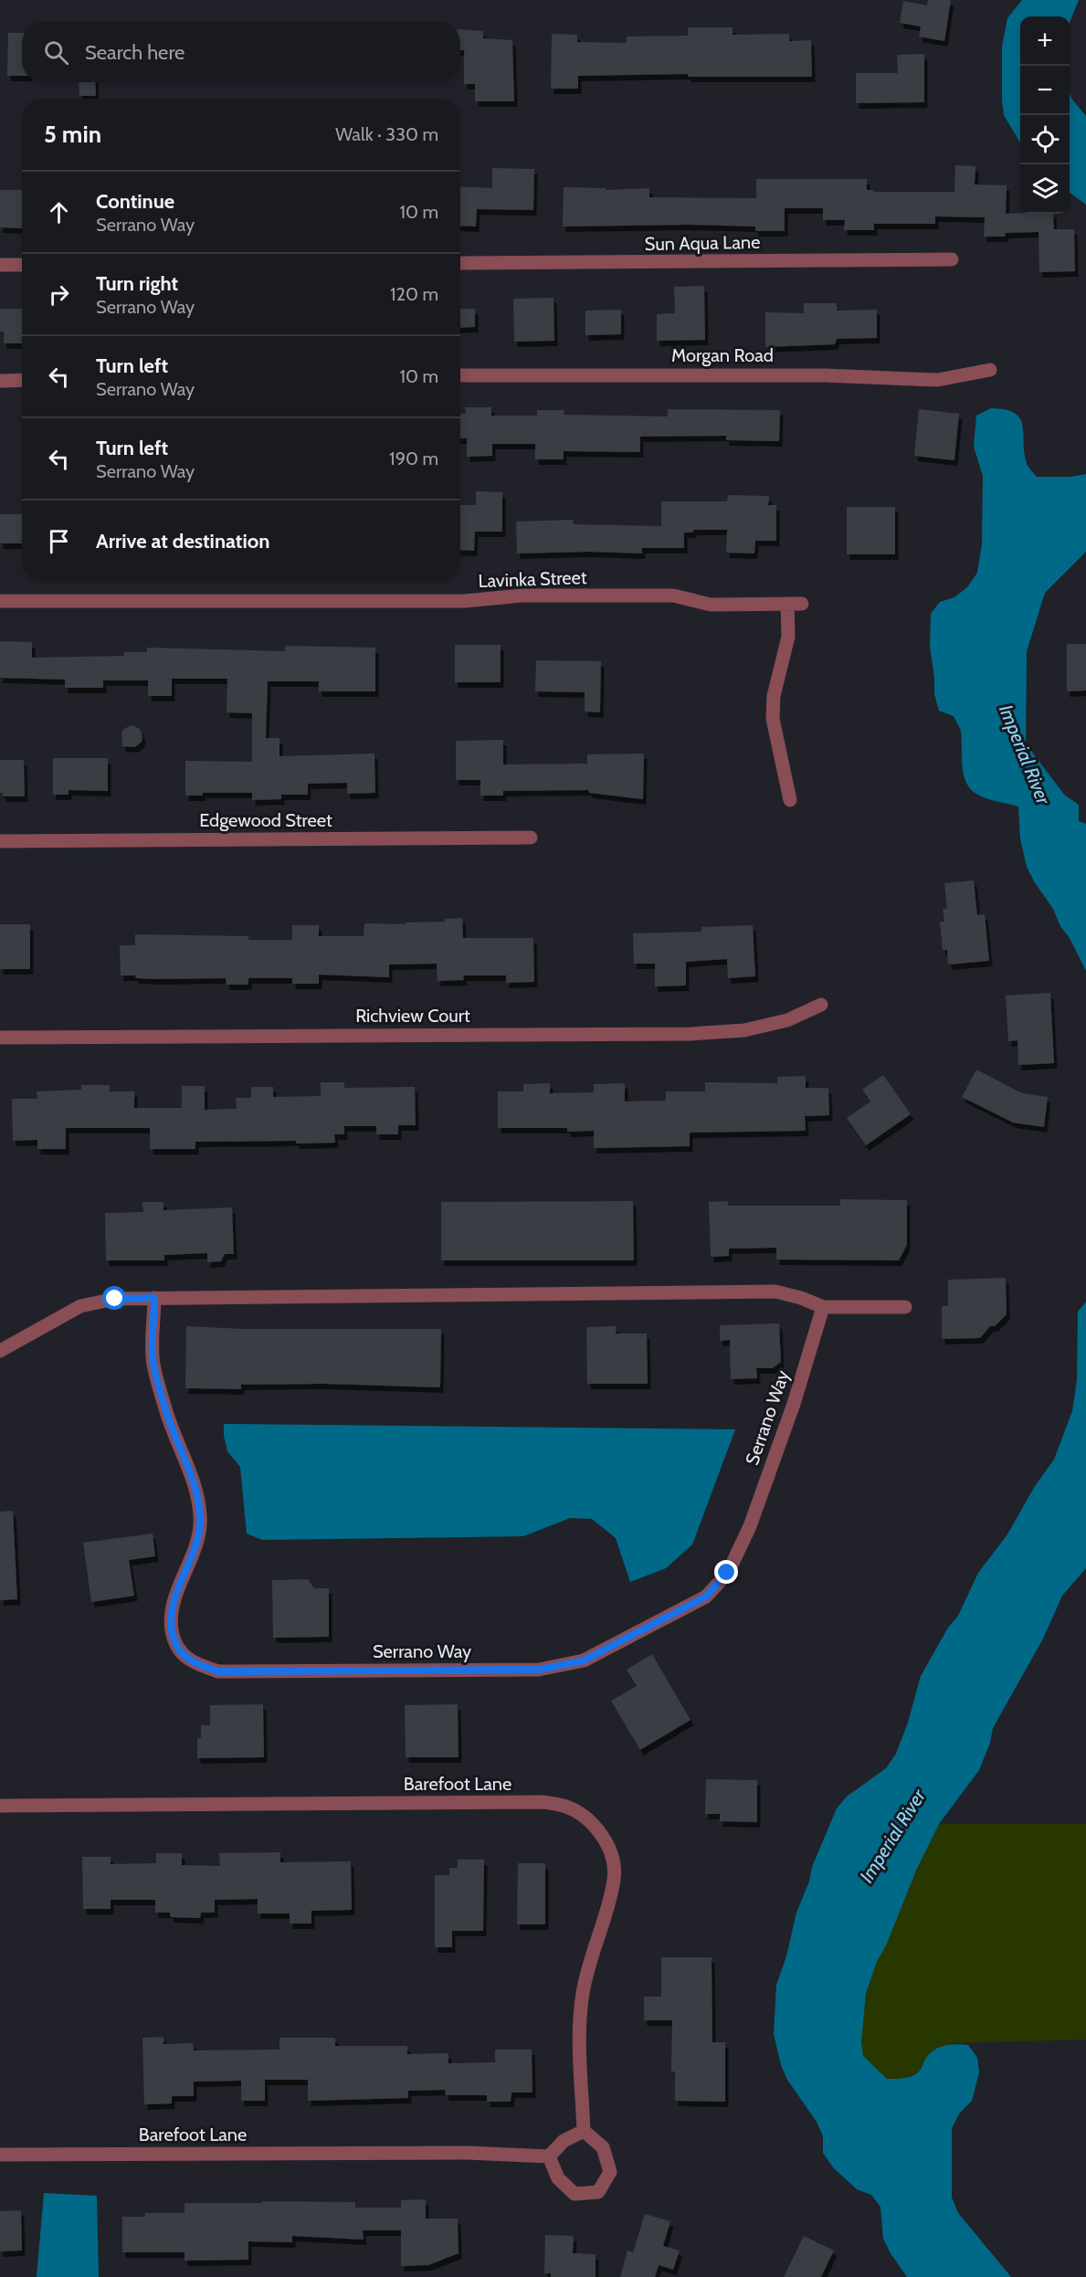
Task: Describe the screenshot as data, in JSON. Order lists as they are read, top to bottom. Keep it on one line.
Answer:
{"streets":{"street":["Sun Aqua Lane","Morgan Road","Lavinka Street","Edgewood Street","Richview Court","Serrano Way","Barefoot Lane"]},"water":["Imperial River"],"page":{"map_buttons":["+","−"],"search":"Search here","heading":["5 min","Walk · 330 m"],"list":[["Continue","Serrano Way","10 m"],["Turn right","Serrano Way","120 m"],["Turn left","Serrano Way","10 m"],["Turn left","Serrano Way","190 m"],"Arrive at destination"]}}
